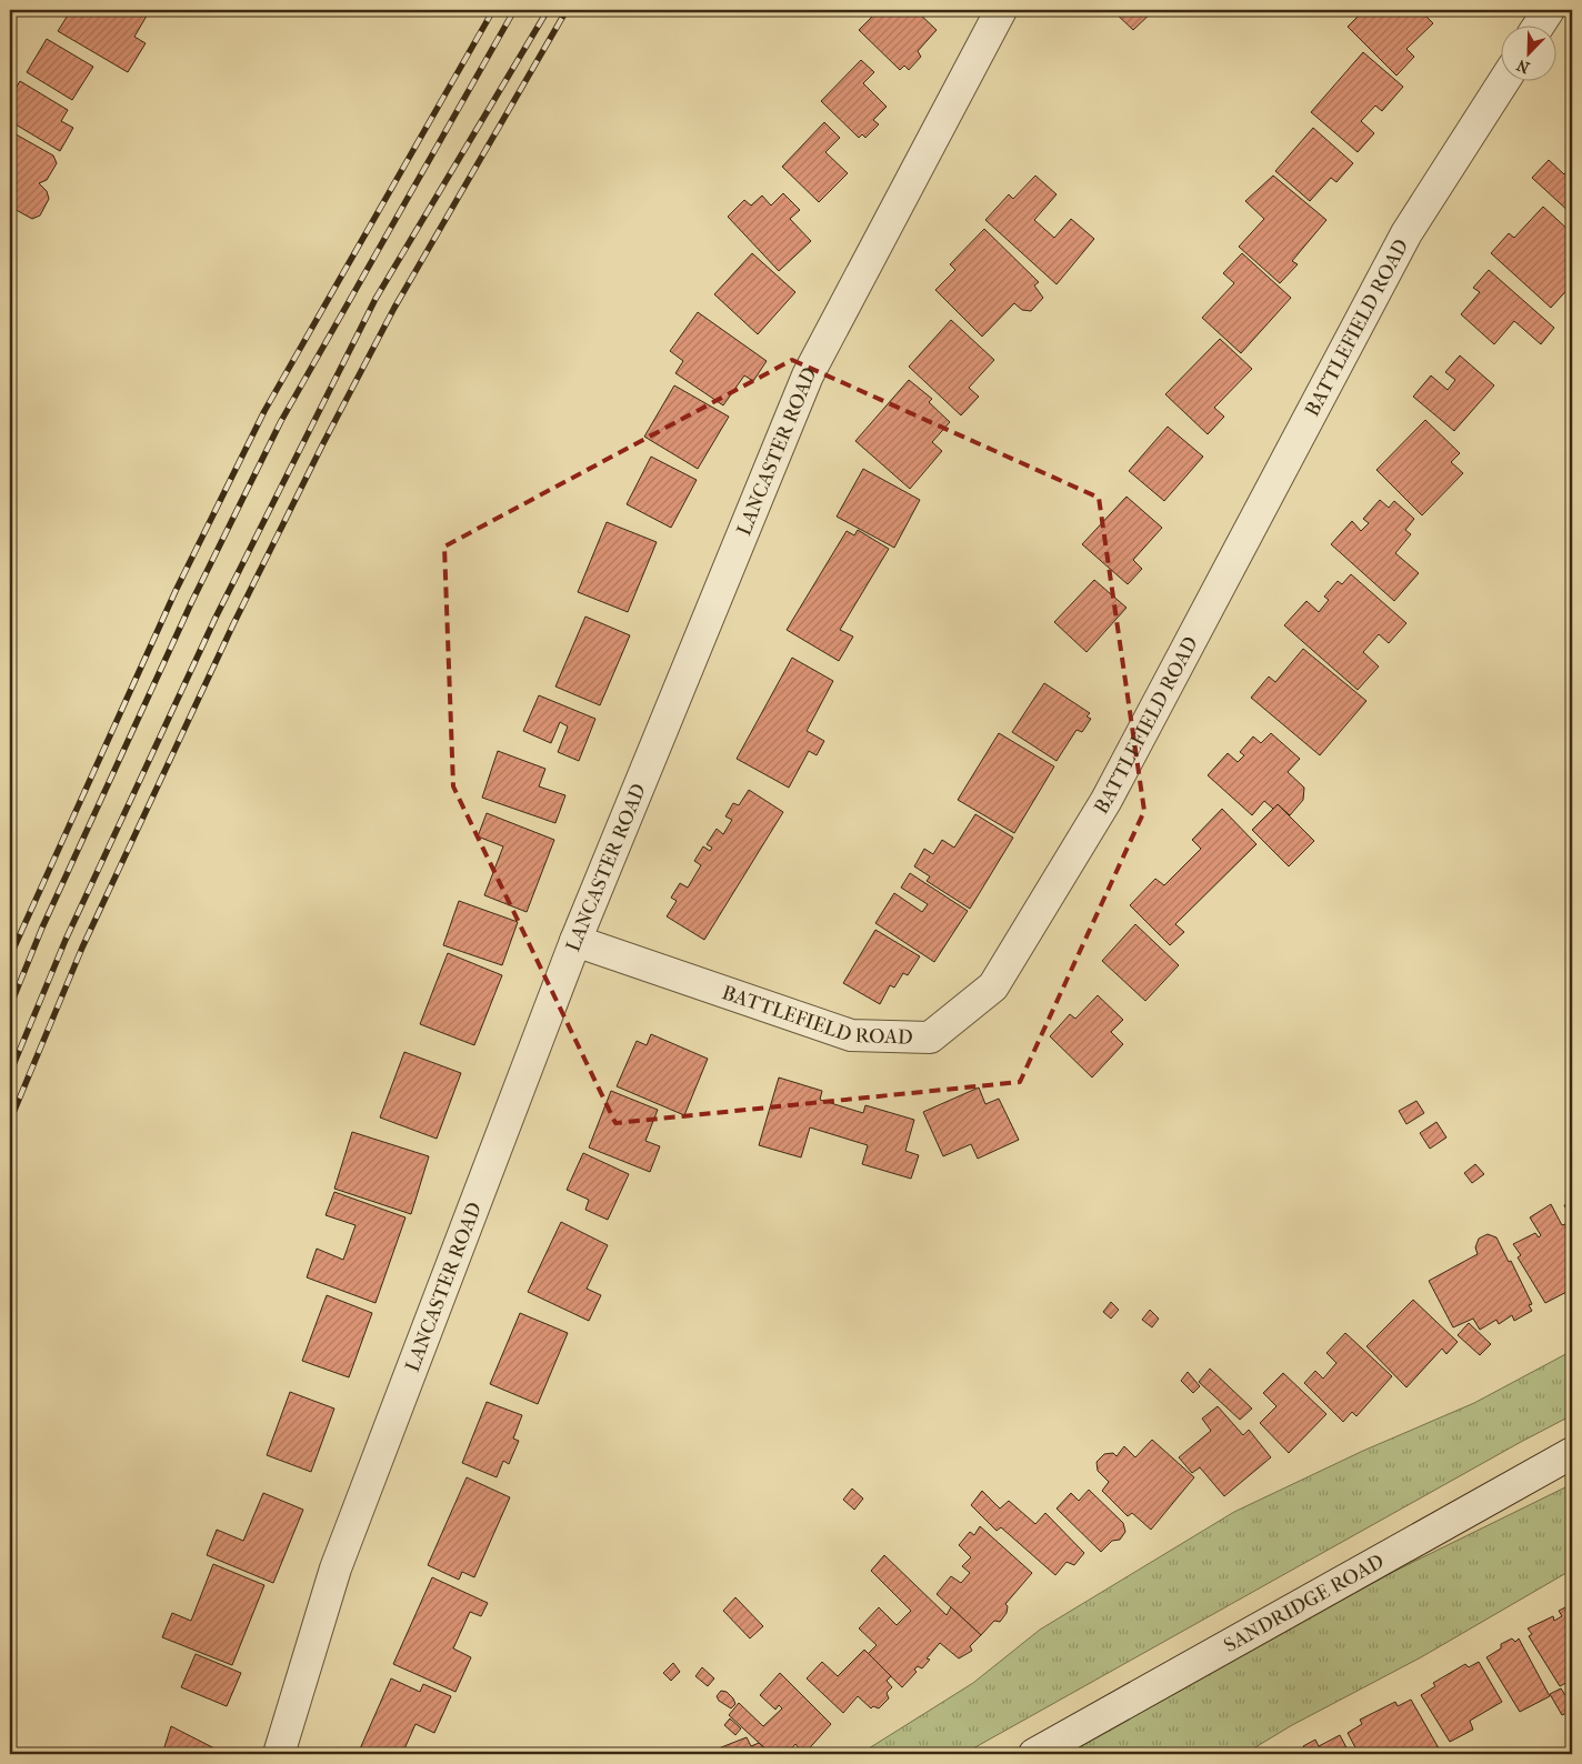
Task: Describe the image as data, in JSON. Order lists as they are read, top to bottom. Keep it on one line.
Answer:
{"streets":{"street":["BATTLEFIELD ROAD","LANCASTER ROAD","SANDRIDGE ROAD"]},"crossings":[["BATTLEFIELD ROAD","LANCASTER ROAD"]],"north":"bottom left"}
